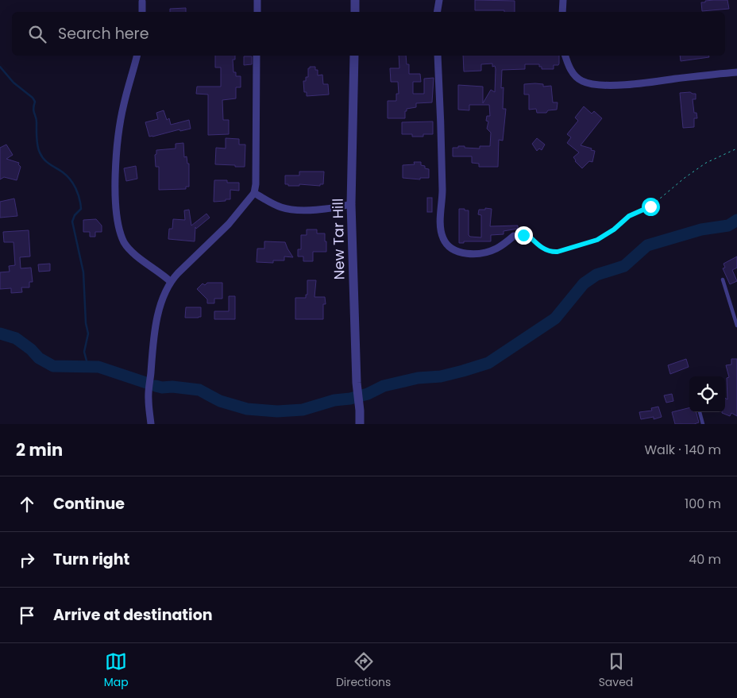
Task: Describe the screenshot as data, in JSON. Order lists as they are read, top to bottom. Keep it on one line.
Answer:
{"streets":{"street":["New Tar Hill"]},"page":{"search":"Search here","heading":["2 min","Walk · 140 m"],"list":[["Continue","100 m"],["Turn right","40 m"],"Arrive at destination"],"nav":["Map","Directions","Saved"]}}
